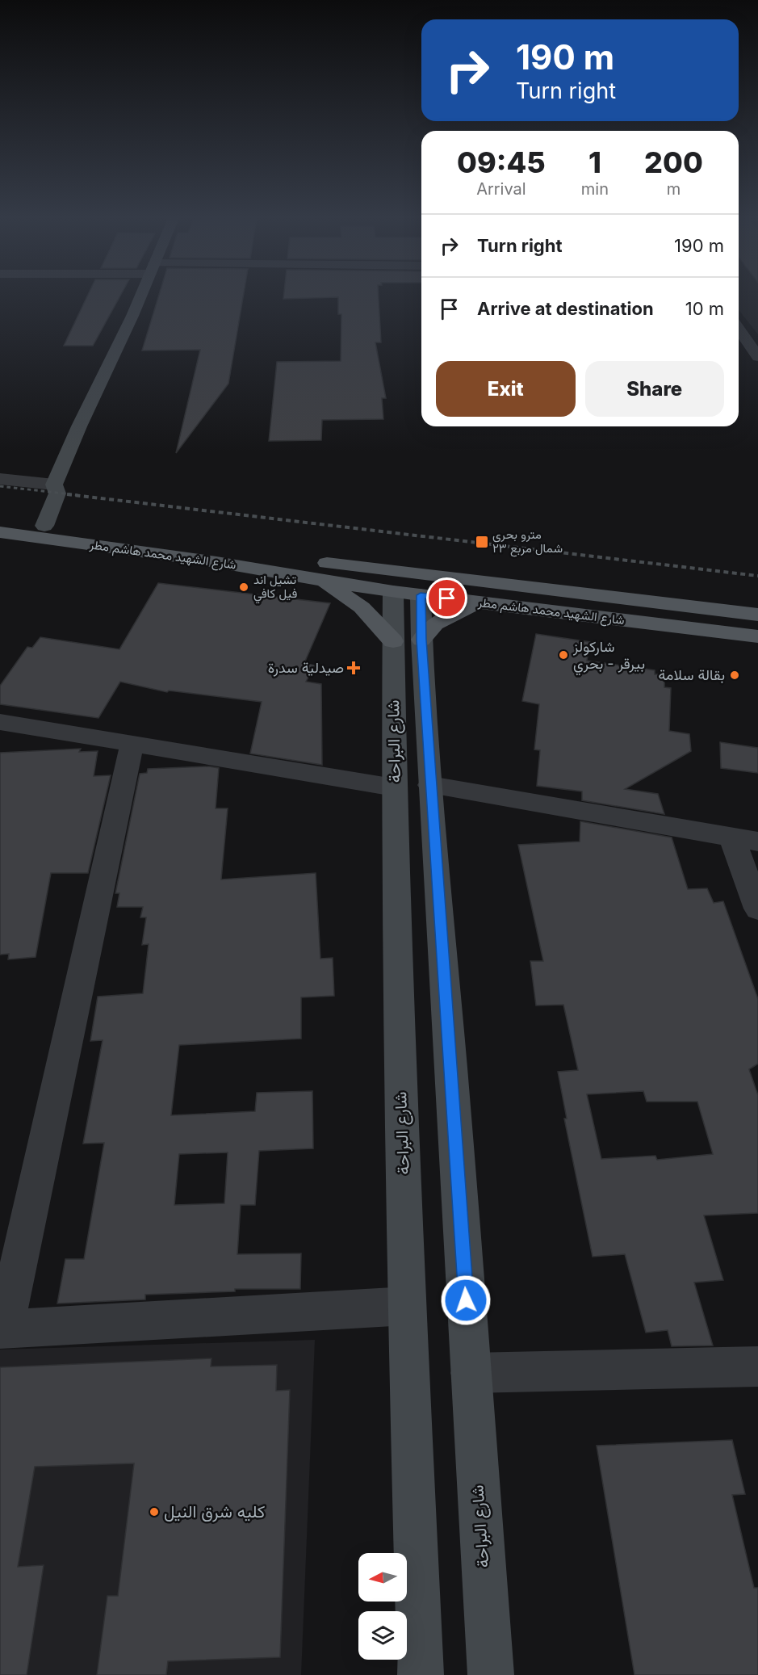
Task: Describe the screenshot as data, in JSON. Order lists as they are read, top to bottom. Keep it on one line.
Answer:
{"streets":{"main road":["شارع الشهيد محمد هاشم مطر"],"street":["شارع البراحة"]},"crossings":[["شارع الشهيد محمد هاشم مطر","شارع البراحة"]],"places":{"transit":["مترو بحري شمال مربع ٢٣"],"other":["تشيل اند فيل كافي","شاركولز بيرقر - بحري","بقالة سلامة","كليه شرق النيل"],"health":["صيدلية سدرة"]},"north":"left","page":{"turn":["190 m","Turn right"],"eta":["09:45","Arrival","1","min","200","m"],"list":[{"name":"Turn right","value":"190 m"},{"name":"Arrive at destination","value":"10 m"}],"buttons":["Exit","Share"]}}
